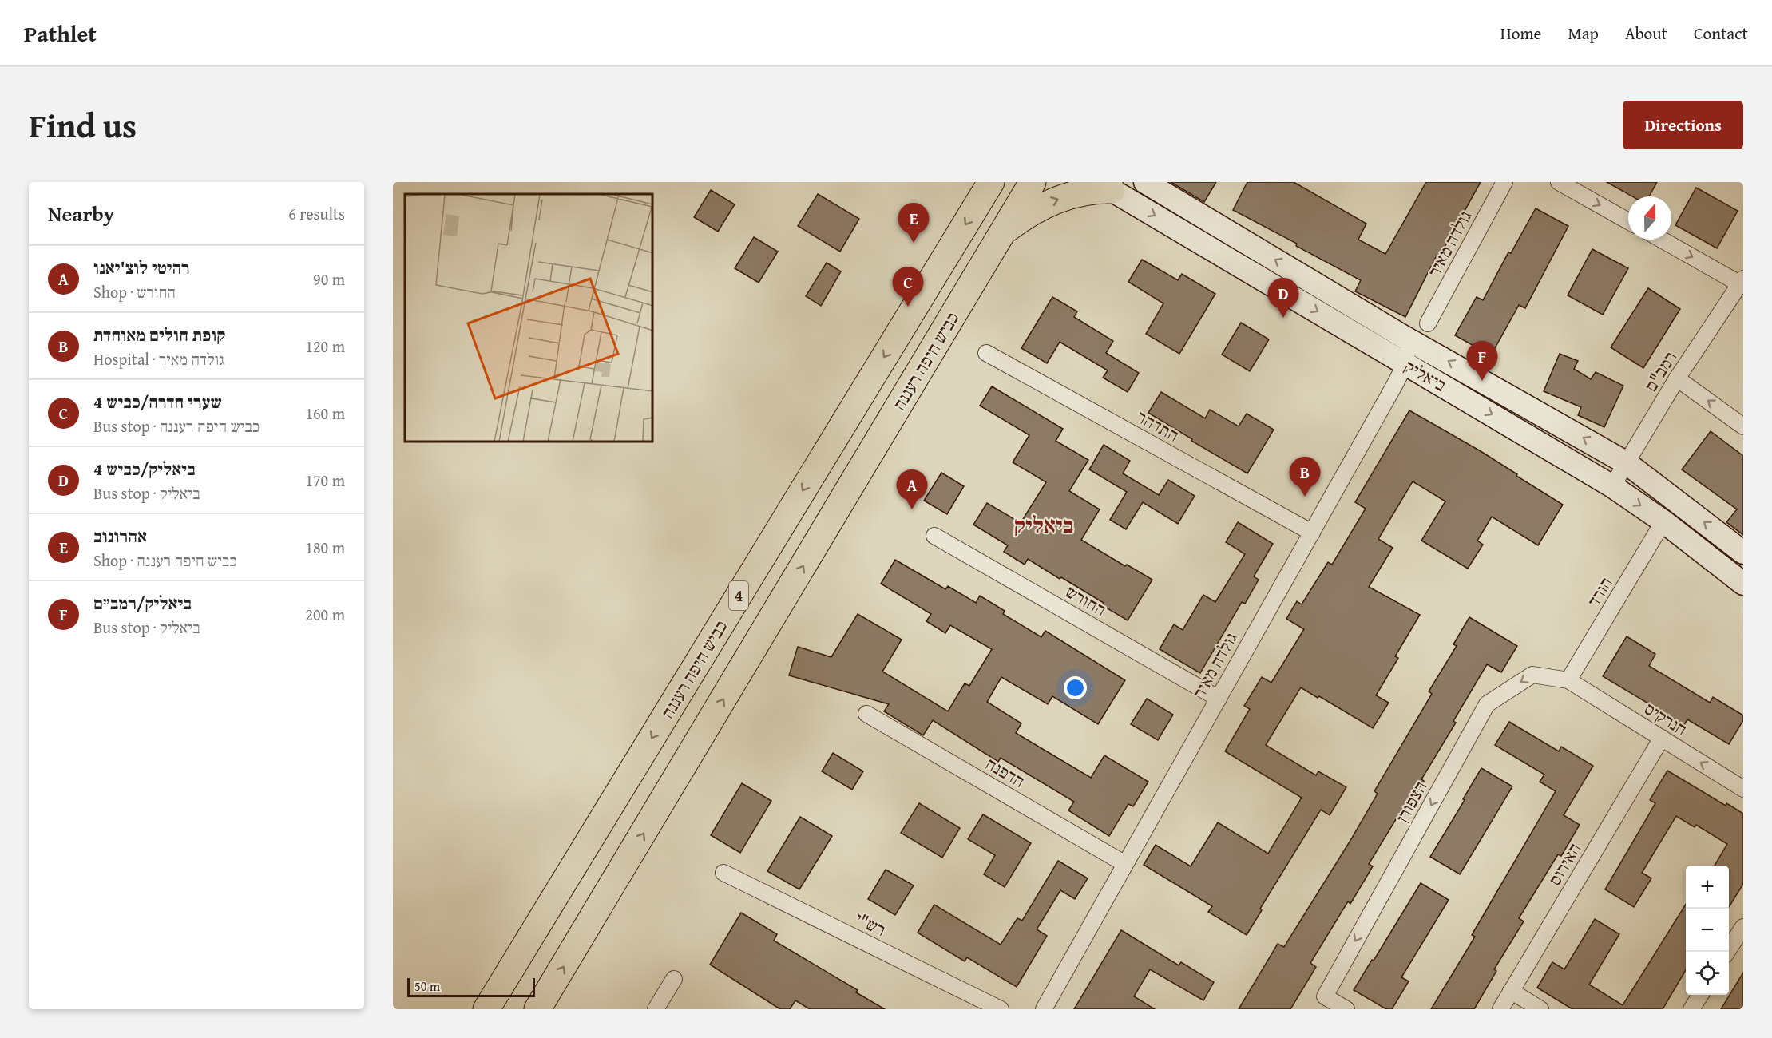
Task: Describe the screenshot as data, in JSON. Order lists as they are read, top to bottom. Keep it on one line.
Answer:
{"streets":{"highway":["כביש חיפה רעננה","4"],"main road":["ביאליק"],"street":["גולדה מאיר","רמב\"ם","התדהר","הורד","החורש","הנרקיס","הדפנה","הצפורן","האירוס","רש\"י"]},"crossings":[["גולדה מאיר","ביאליק"],["גולדה מאיר","התדהר"],["גולדה מאיר","החורש"],["גולדה מאיר","הדפנה"],["רמב\"ם","ביאליק"],["ביאליק","הורד"],["הורד","הנרקיס"],["הורד","הצפורן"],["הנרקיס","הצפורן"],["הנרקיס","האירוס"]],"one_way":["הנרקיס","הצפורן"],"districts":["ביאליק"],"scale_bar":"50 m","north":"top","page":{"header":"Pathlet","nav":["Home","Map","About","Contact"],"title":"Find us","buttons":"Directions","heading":["Nearby","6 results"],"pins":["E","C","D","F","B","A"],"list":[{"mark":"A","name":"רהיטי לוצ'יאנו","note":"Shop · החורש","value":"90 m"},{"mark":"B","name":"קופת חולים מאוחדת","note":"Hospital · גולדה מאיר","value":"120 m"},{"mark":"C","name":"שערי חדרה/כביש 4","note":"Bus stop · כביש חיפה רעננה","value":"160 m"},{"mark":"D","name":"ביאליק/כביש 4","note":"Bus stop · ביאליק","value":"170 m"},{"mark":"E","name":"אהרונוב","note":"Shop · כביש חיפה רעננה","value":"180 m"},{"mark":"F","name":"ביאליק/רמב״ם","note":"Bus stop · ביאליק","value":"200 m"}],"map_buttons":["+","−"],"scale":"50 m"}}
